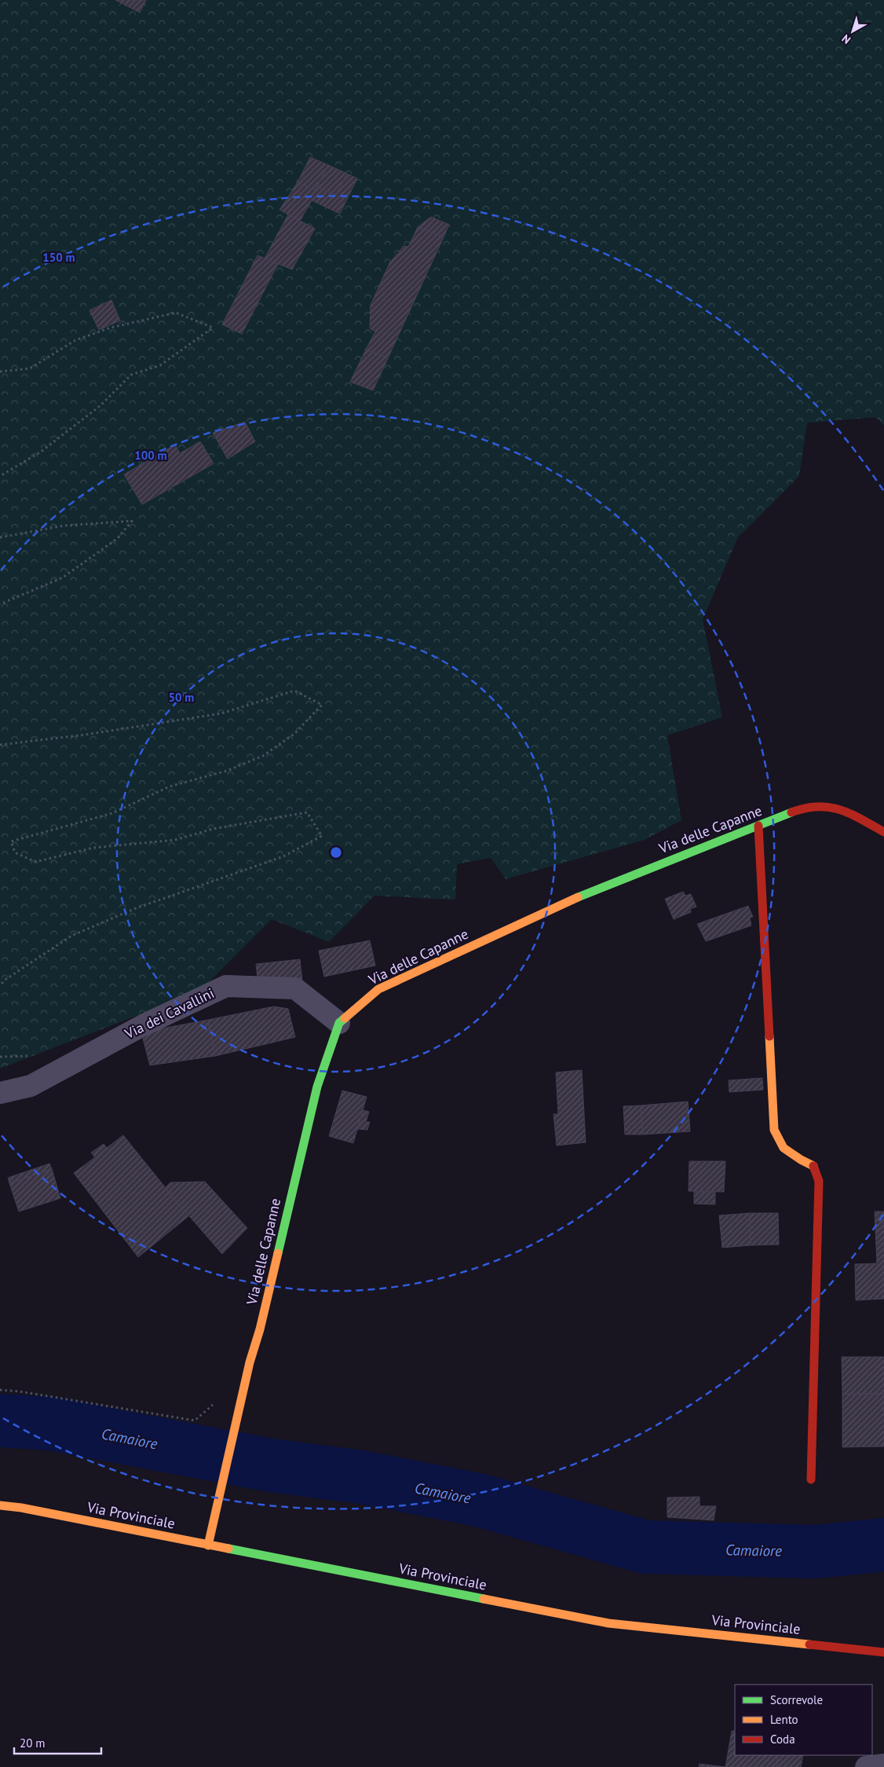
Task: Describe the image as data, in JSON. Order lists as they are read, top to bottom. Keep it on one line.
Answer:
{"streets":{"street":["Via delle Capanne","Via dei Cavallini","Via Provinciale"]},"crossings":[["Via delle Capanne","Via dei Cavallini"],["Via delle Capanne","Via Provinciale"]],"water":["Camaiore"],"legend":["Scorrevole","Lento","Coda"],"scale_bar":"20 m","north":"bottom left","rings":["150 m","100 m","50 m"]}
